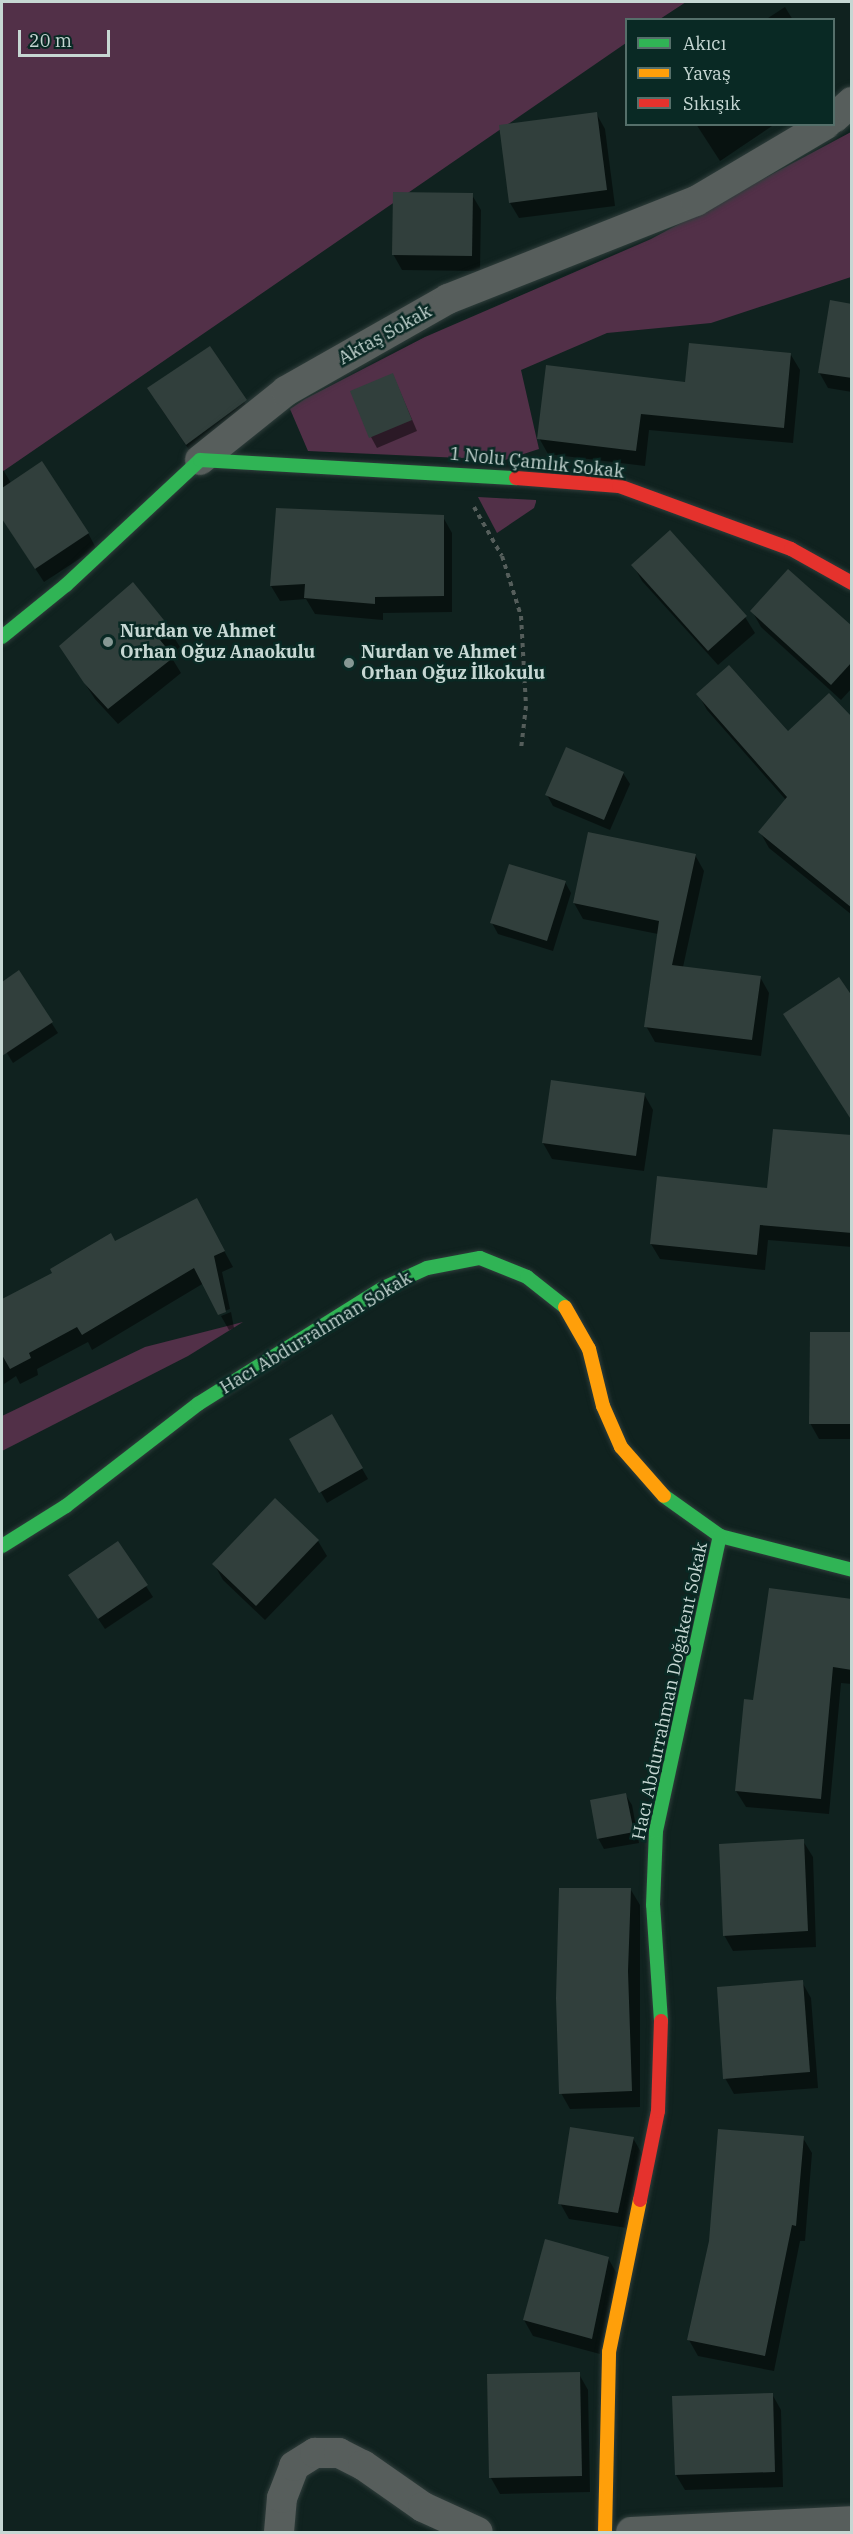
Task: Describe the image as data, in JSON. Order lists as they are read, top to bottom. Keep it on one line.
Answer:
{"streets":{"street":["Aktaş Sokak","1 Nolu Çamlık Sokak","Hacı Abdurrahman Sokak","Hacı Abdurrahman Doğakent Sokak"]},"crossings":[["Aktaş Sokak","1 Nolu Çamlık Sokak"],["Hacı Abdurrahman Sokak","Hacı Abdurrahman Doğakent Sokak"]],"places":["Nurdan ve Ahmet Orhan Oğuz Anaokulu","Nurdan ve Ahmet Orhan Oğuz İlkokulu"],"legend":["Akıcı","Yavaş","Sıkışık"],"scale_bar":"20 m"}
